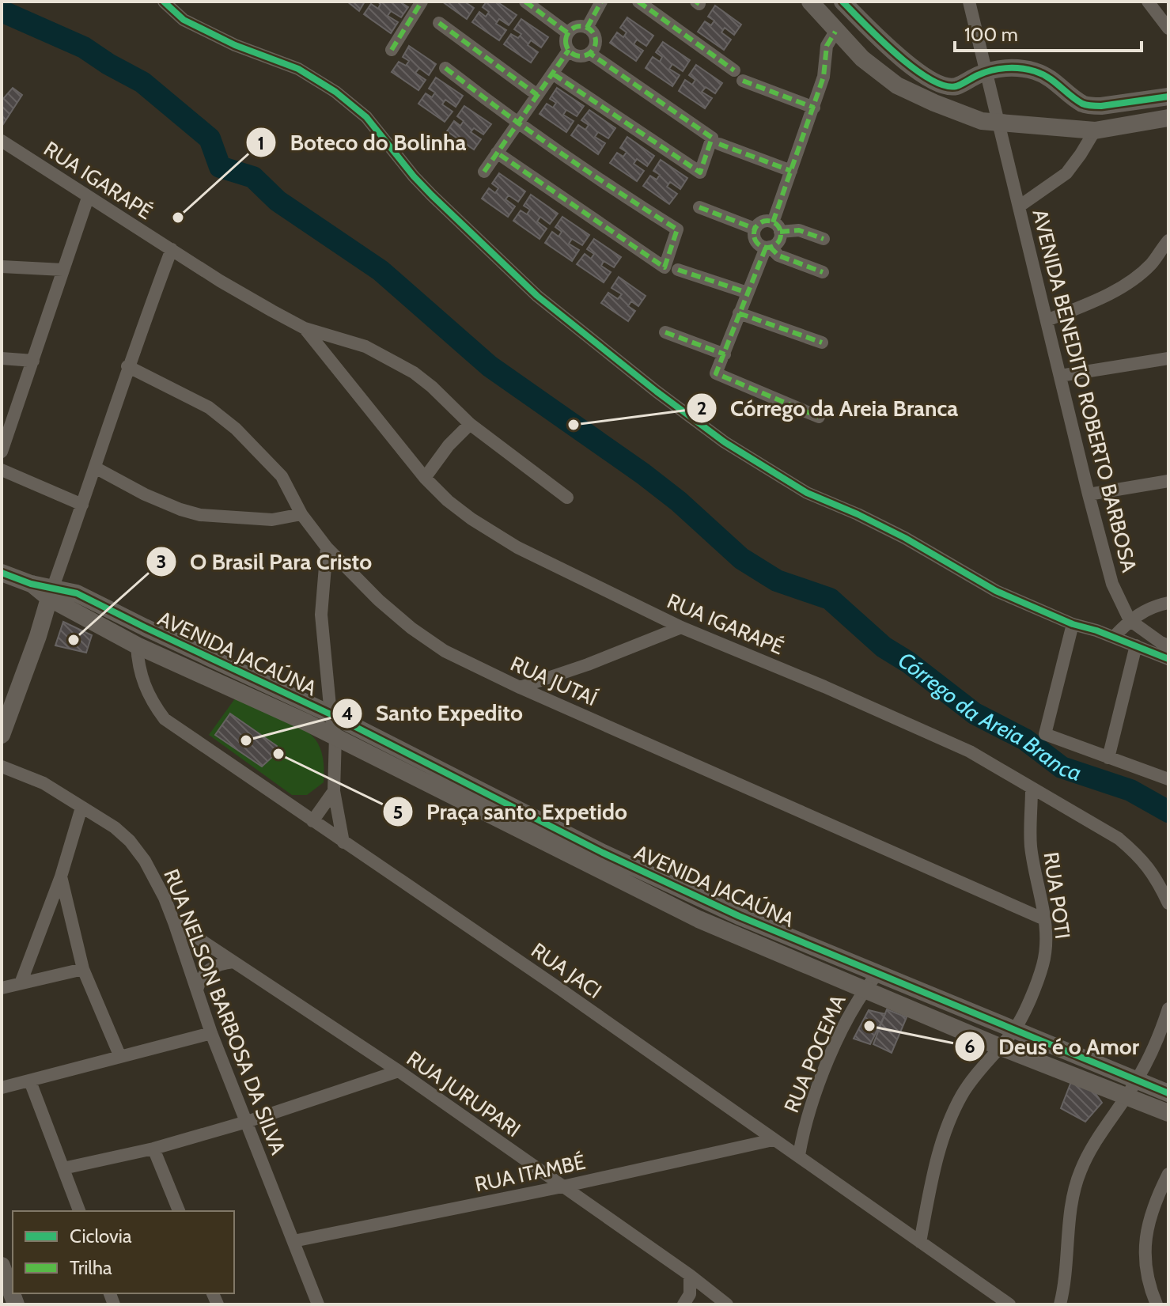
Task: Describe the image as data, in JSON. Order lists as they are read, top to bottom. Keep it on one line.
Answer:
{"streets":{"street":["RUA IGARAPÉ","AVENIDA BENEDITO ROBERTO BARBOSA","AVENIDA JACAÚNA","RUA JUTAÍ","RUA POTI","RUA JACI","RUA NELSON BARBOSA DA SILVA","RUA POCEMA","RUA JURUPARI","RUA ITAMBÉ"]},"crossings":[["RUA IGARAPÉ","RUA POTI"],["AVENIDA JACAÚNA","RUA POTI"],["AVENIDA JACAÚNA","RUA JACI"],["AVENIDA JACAÚNA","RUA POCEMA"],["RUA JUTAÍ","RUA POTI"],["RUA POTI","RUA JACI"],["RUA JACI","RUA POCEMA"],["RUA JACI","RUA ITAMBÉ"],["RUA NELSON BARBOSA DA SILVA","RUA JURUPARI"],["RUA NELSON BARBOSA DA SILVA","RUA ITAMBÉ"],["RUA JURUPARI","RUA ITAMBÉ"]],"water":["Córrego da Areia Branca"],"places":["Boteco do Bolinha","Córrego da Areia Branca","O Brasil Para Cristo","Santo Expedito","Praça santo Expetido","Deus é o Amor"],"legend":["Ciclovia","Trilha"],"scale_bar":"100 m"}
